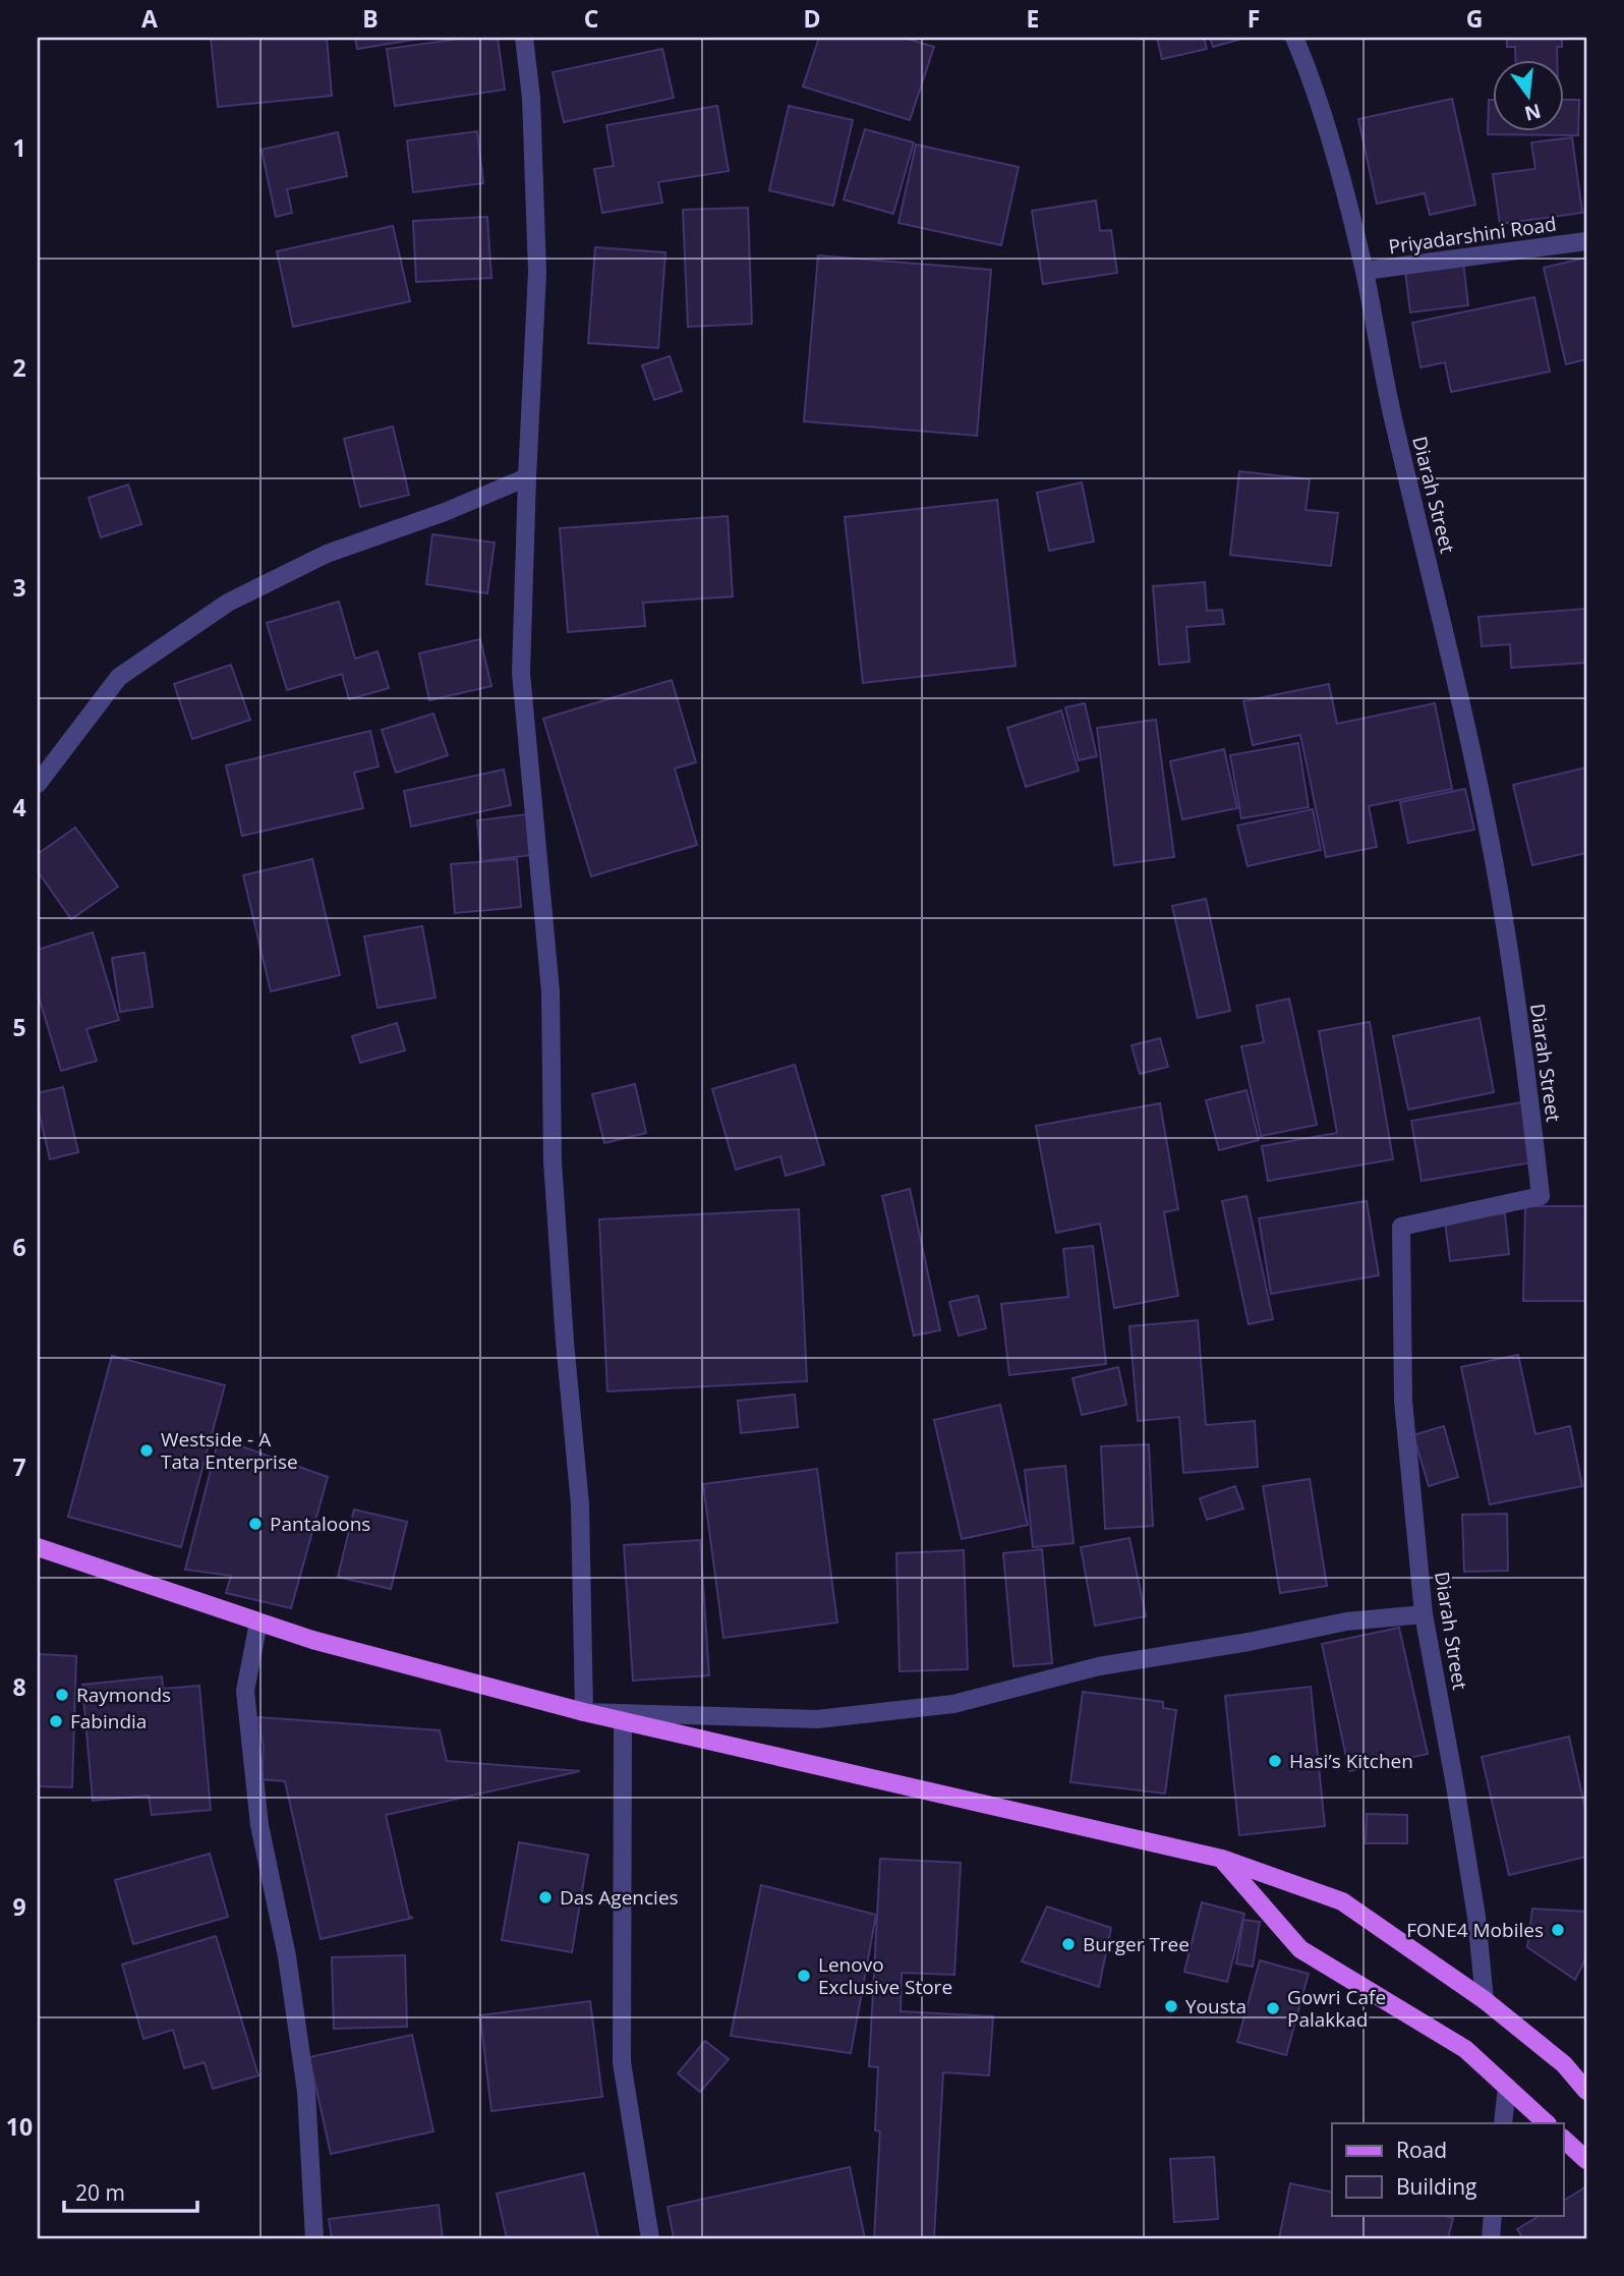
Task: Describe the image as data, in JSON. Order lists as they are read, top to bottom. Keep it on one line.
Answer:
{"streets":{"street":["Priyadarshini Road","Diarah Street"]},"crossings":[["Priyadarshini Road","Diarah Street"]],"places":["Westside - A Tata Enterprise","Pantaloons","Raymonds","Fabindia","Hasi’s Kitchen","Das Agencies","FONE4 Mobiles","Burger Tree","Lenovo Exclusive Store","Yousta","Gowri Cafe Palakkad"],"legend":["Road","Building"],"scale_bar":"20 m","north":"bottom","grid":{"columns":["A","B","C","D","E","F","G"],"rows":["1","2","3","4","5","6","7","8","9","10"]}}
